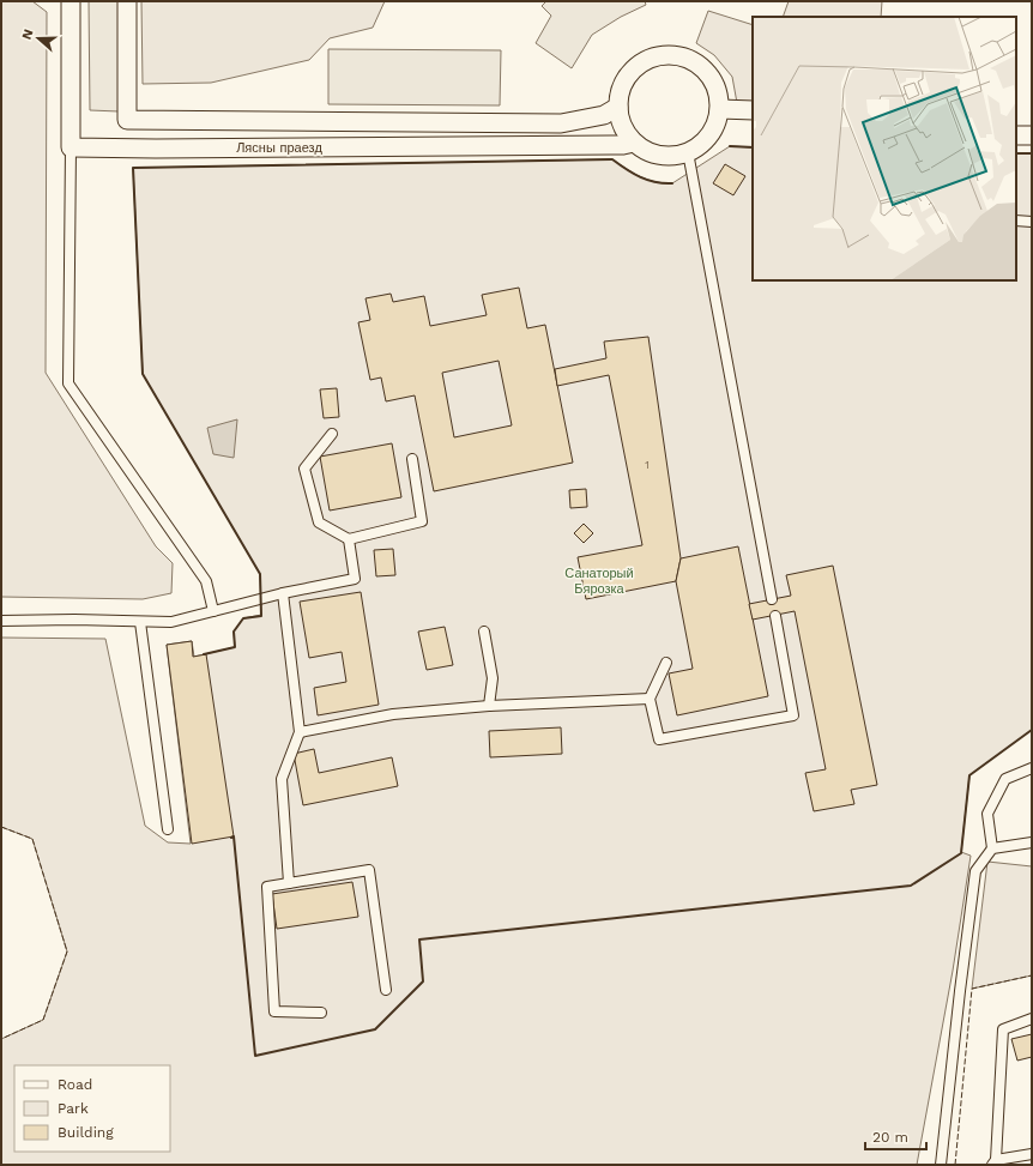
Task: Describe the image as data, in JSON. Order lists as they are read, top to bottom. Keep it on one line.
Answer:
{"streets":{"street":["Лясны праезд"]},"parks":["Санаторый Бярозка"],"house_numbers":["1"],"legend":["Road","Park","Building"],"scale_bar":"20 m","north":"left"}
